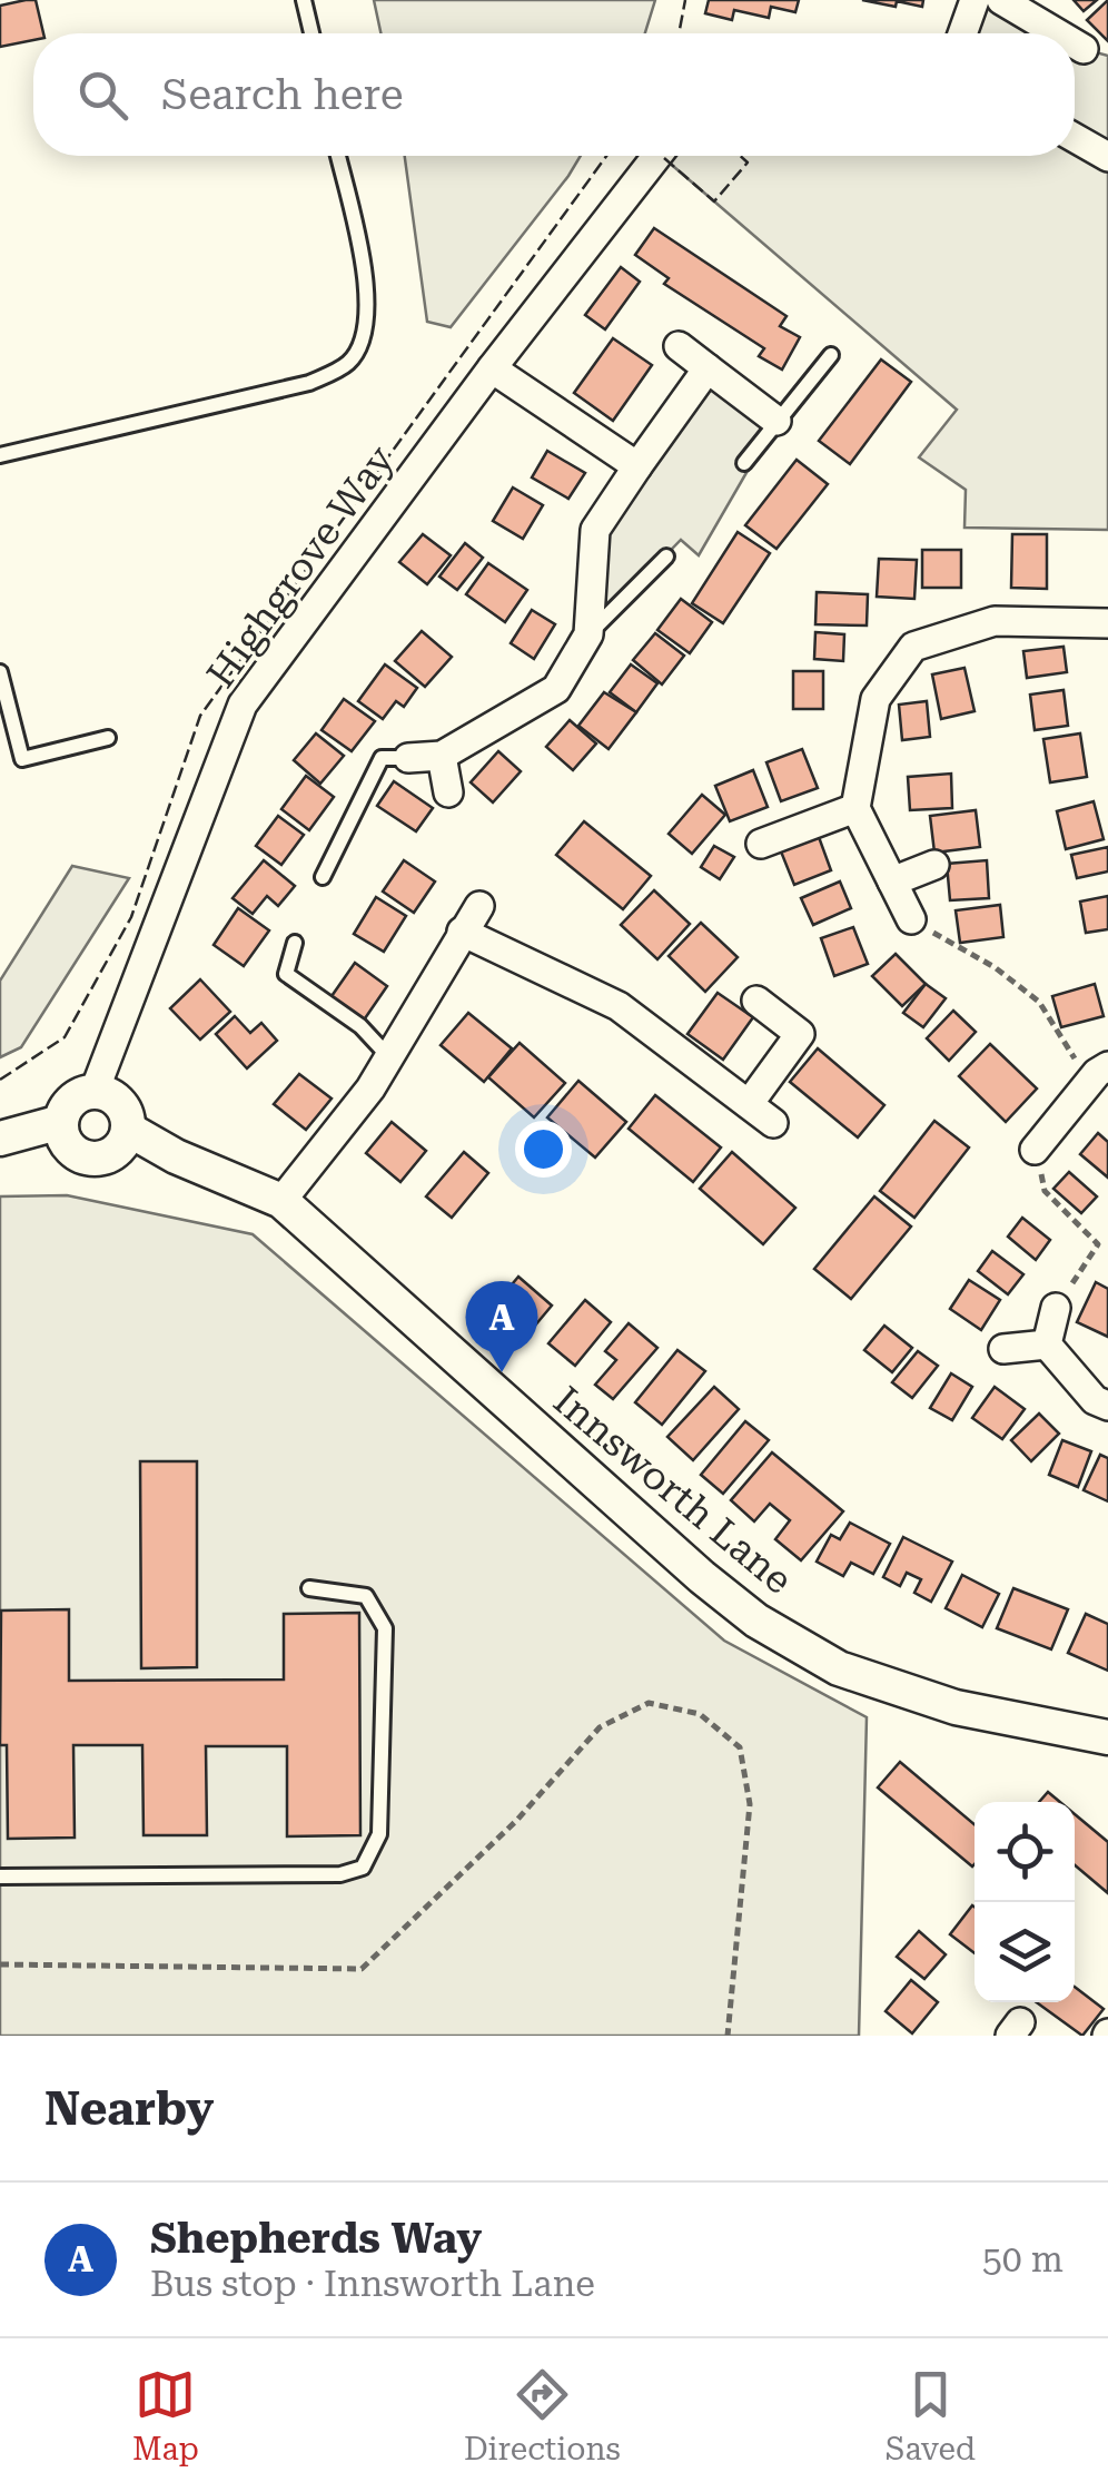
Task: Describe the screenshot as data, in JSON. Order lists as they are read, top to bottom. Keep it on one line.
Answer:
{"streets":{"street":["Highgrove Way","Innsworth Lane"]},"crossings":[["Highgrove Way","Innsworth Lane"]],"page":{"search":"Search here","pins":"A","heading":"Nearby","list":[{"mark":"A","name":"Shepherds Way","note":"Bus stop · Innsworth Lane","value":"50 m"}],"nav":["Map","Directions","Saved"]}}
